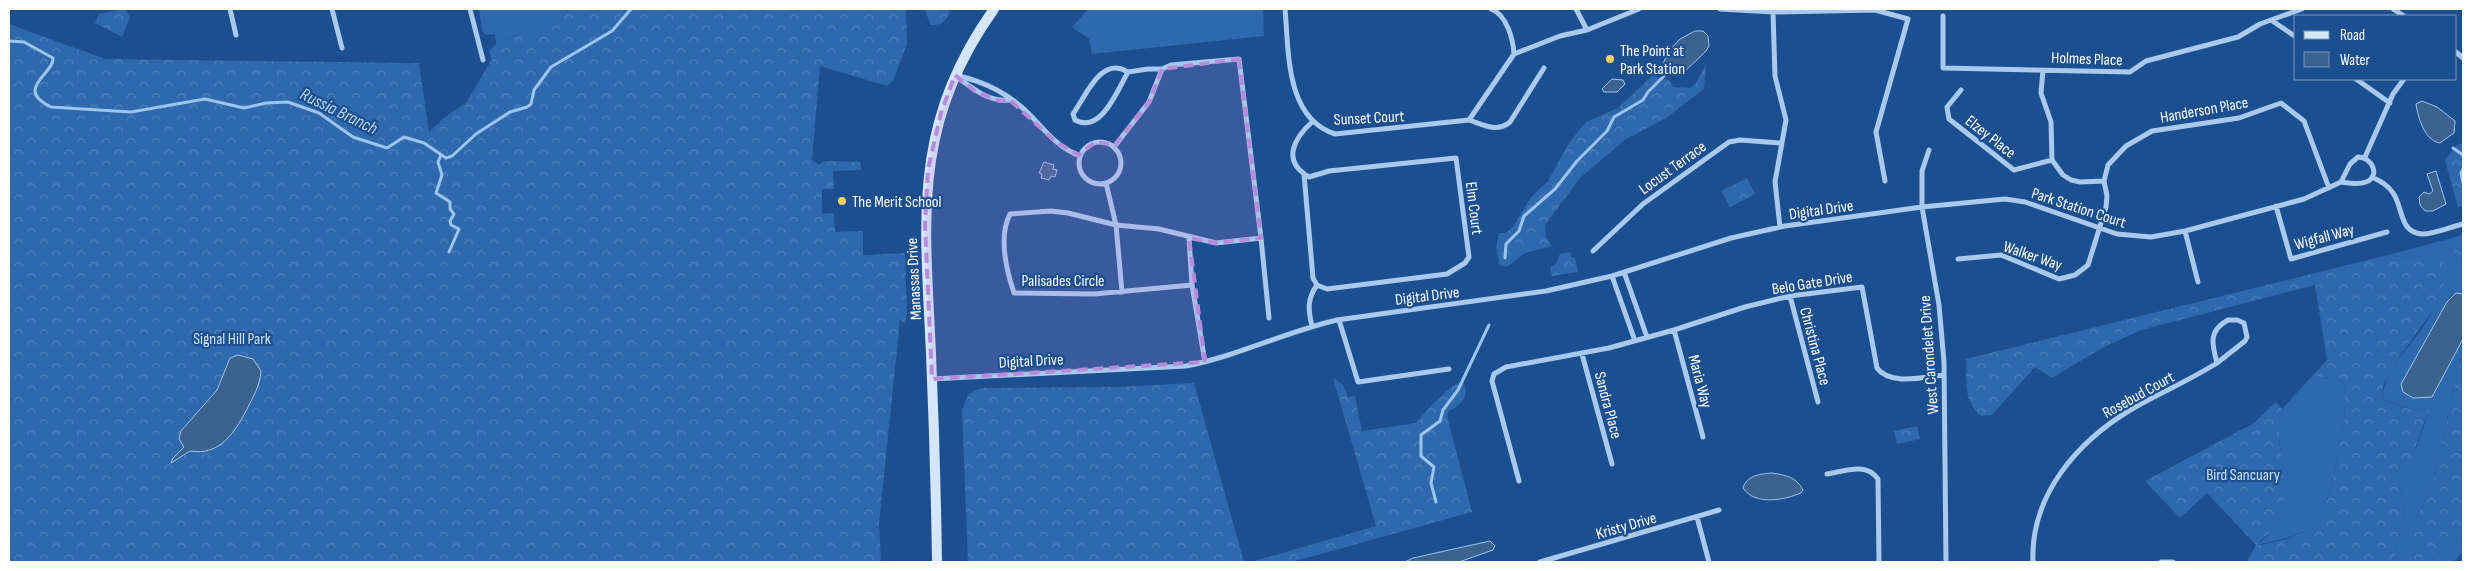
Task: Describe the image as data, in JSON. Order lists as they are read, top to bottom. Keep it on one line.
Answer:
{"streets":{"main road":["Manassas Drive"],"street":["Holmes Place","Handerson Place","Sunset Court","Elzey Place","Locust Terrace","Park Station Court","Elm Court","Digital Drive","Wigfall Way","Walker Way","Palisades Circle","Belo Gate Drive","Christina Place","West Carondelet Drive","Maria Way","Rosebud Court","Sandra Place","Kristy Drive"]},"crossings":[["Handerson Place","Park Station Court"],["Handerson Place","Walker Way"],["Park Station Court","Digital Drive"],["Park Station Court","Wigfall Way"],["Park Station Court","Walker Way"],["Park Station Court","West Carondelet Drive"],["Digital Drive","Manassas Drive"],["Digital Drive","West Carondelet Drive"],["Belo Gate Drive","Christina Place"],["Belo Gate Drive","West Carondelet Drive"],["Belo Gate Drive","Maria Way"],["Belo Gate Drive","Sandra Place"]],"water":["Russia Branch"],"parks":["Signal Hill Park","Bird Sancuary"],"places":["The Point at Park Station","The Merit School"],"legend":["Road","Water"]}
